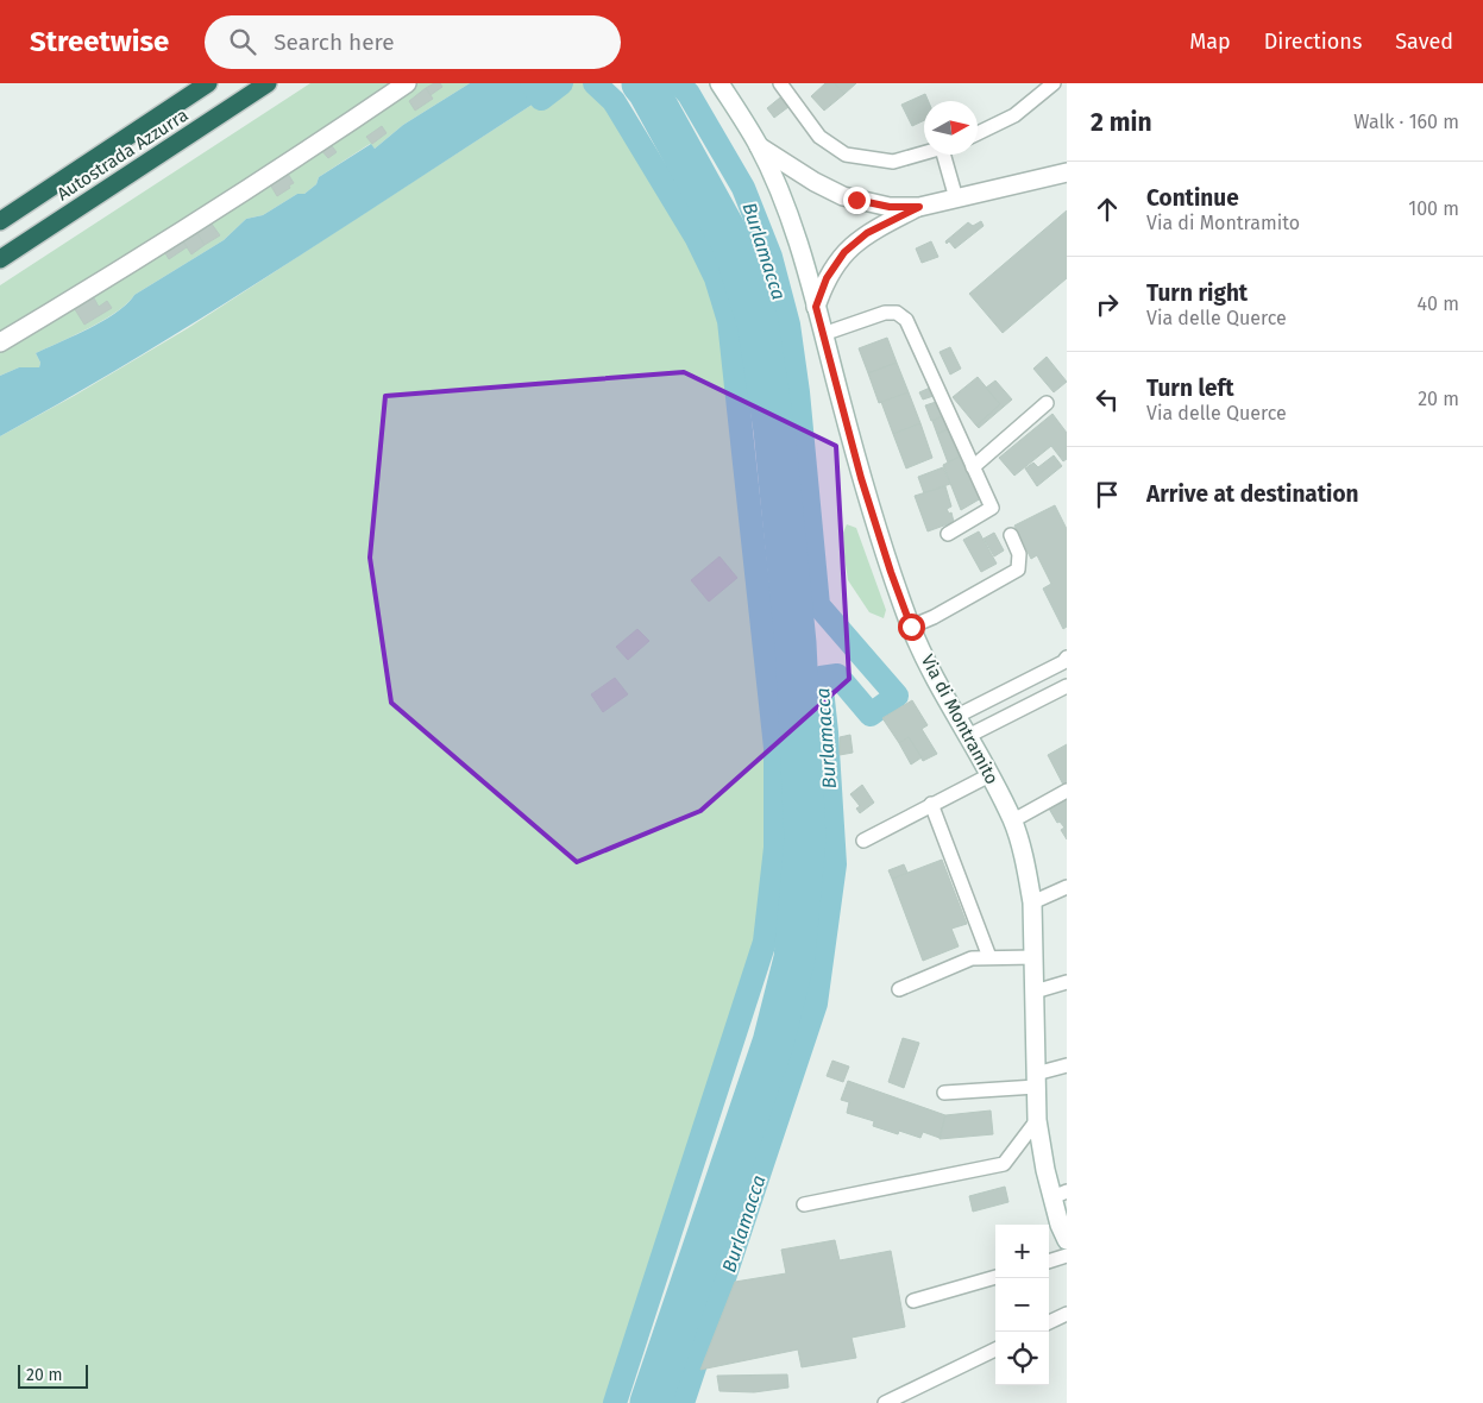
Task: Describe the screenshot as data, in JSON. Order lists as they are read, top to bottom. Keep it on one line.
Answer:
{"streets":{"highway":["Autostrada Azzurra"],"main road":["Via di Montramito"]},"water":["Burlamacca"],"scale_bar":"20 m","north":"right","page":{"header":"Streetwise","search":"Search here","nav":["Map","Directions","Saved"],"heading":["2 min","Walk · 160 m"],"list":[["Continue","Via di Montramito","100 m"],["Turn right","Via delle Querce","40 m"],["Turn left","Via delle Querce","20 m"],"Arrive at destination"],"map_buttons":["+","−"],"scale":"20 m"}}
